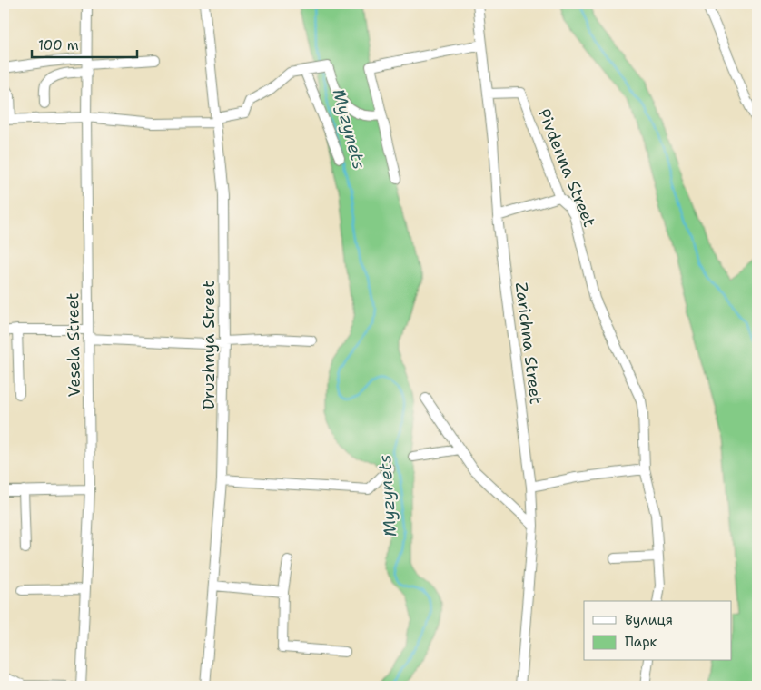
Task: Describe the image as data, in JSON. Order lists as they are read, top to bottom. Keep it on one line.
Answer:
{"streets":{"street":["Pivdenna Street","Zarichna Street","Vesela Street","Druzhnya Street"]},"crossings":[["Pivdenna Street","Zarichna Street"]],"water":["Myzynets"],"legend":["Вулиця","Парк"],"scale_bar":"100 m"}
